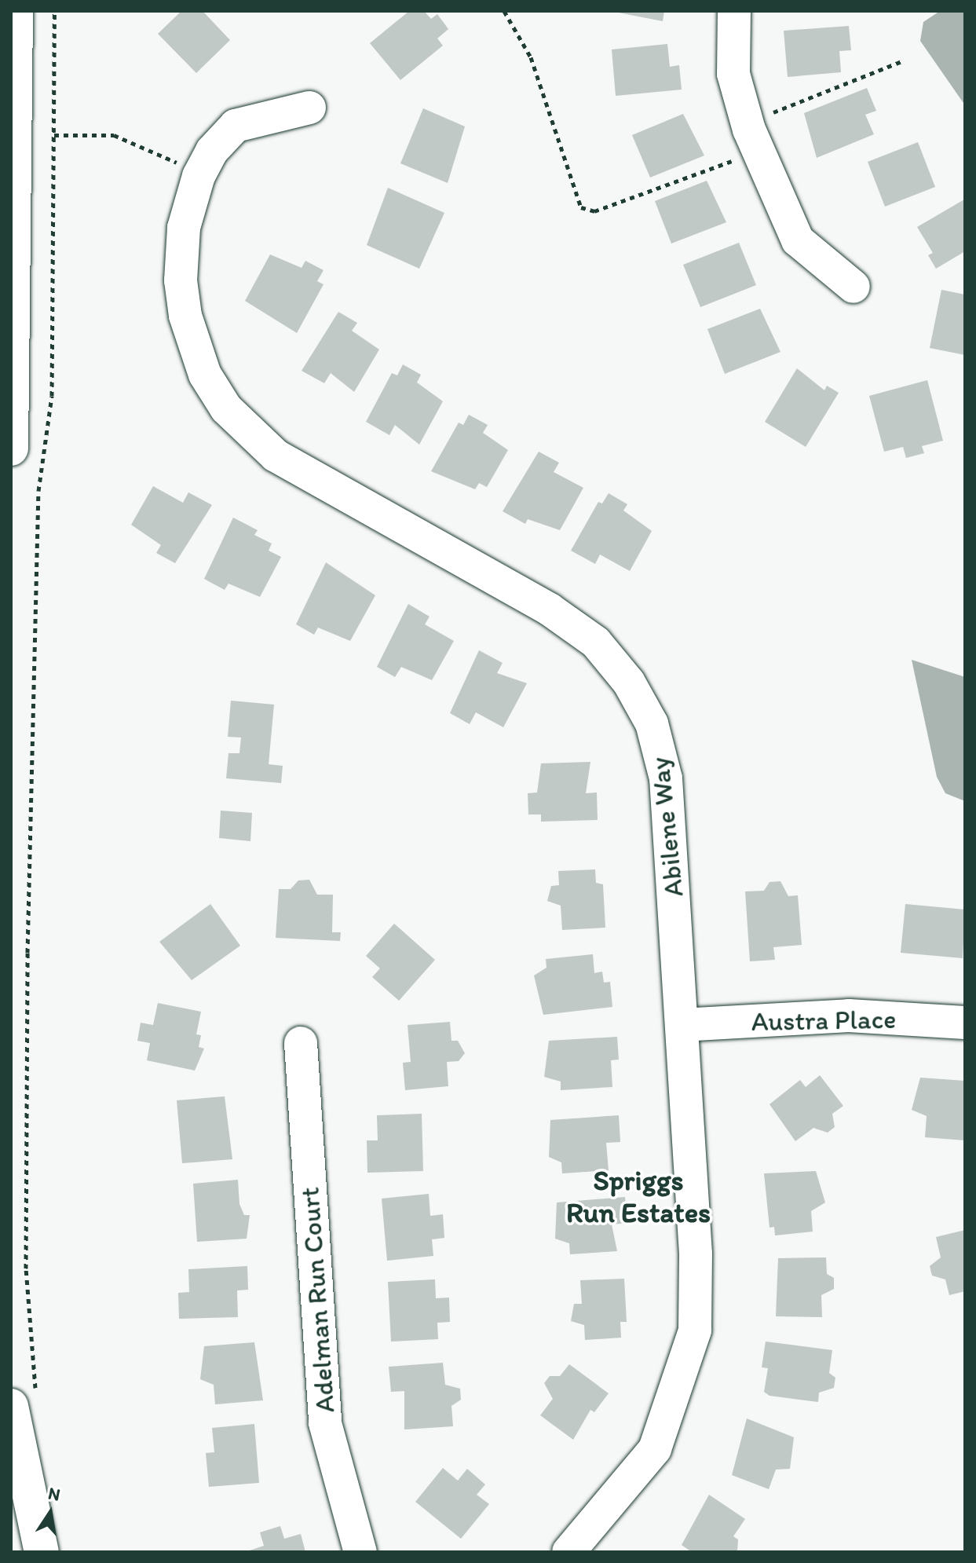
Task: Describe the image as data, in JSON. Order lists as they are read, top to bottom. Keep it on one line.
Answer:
{"streets":{"street":["Abilene Way","Austra Place","Adelman Run Court"]},"crossings":[["Abilene Way","Austra Place"]],"districts":["Spriggs Run Estates"],"north":"top"}
